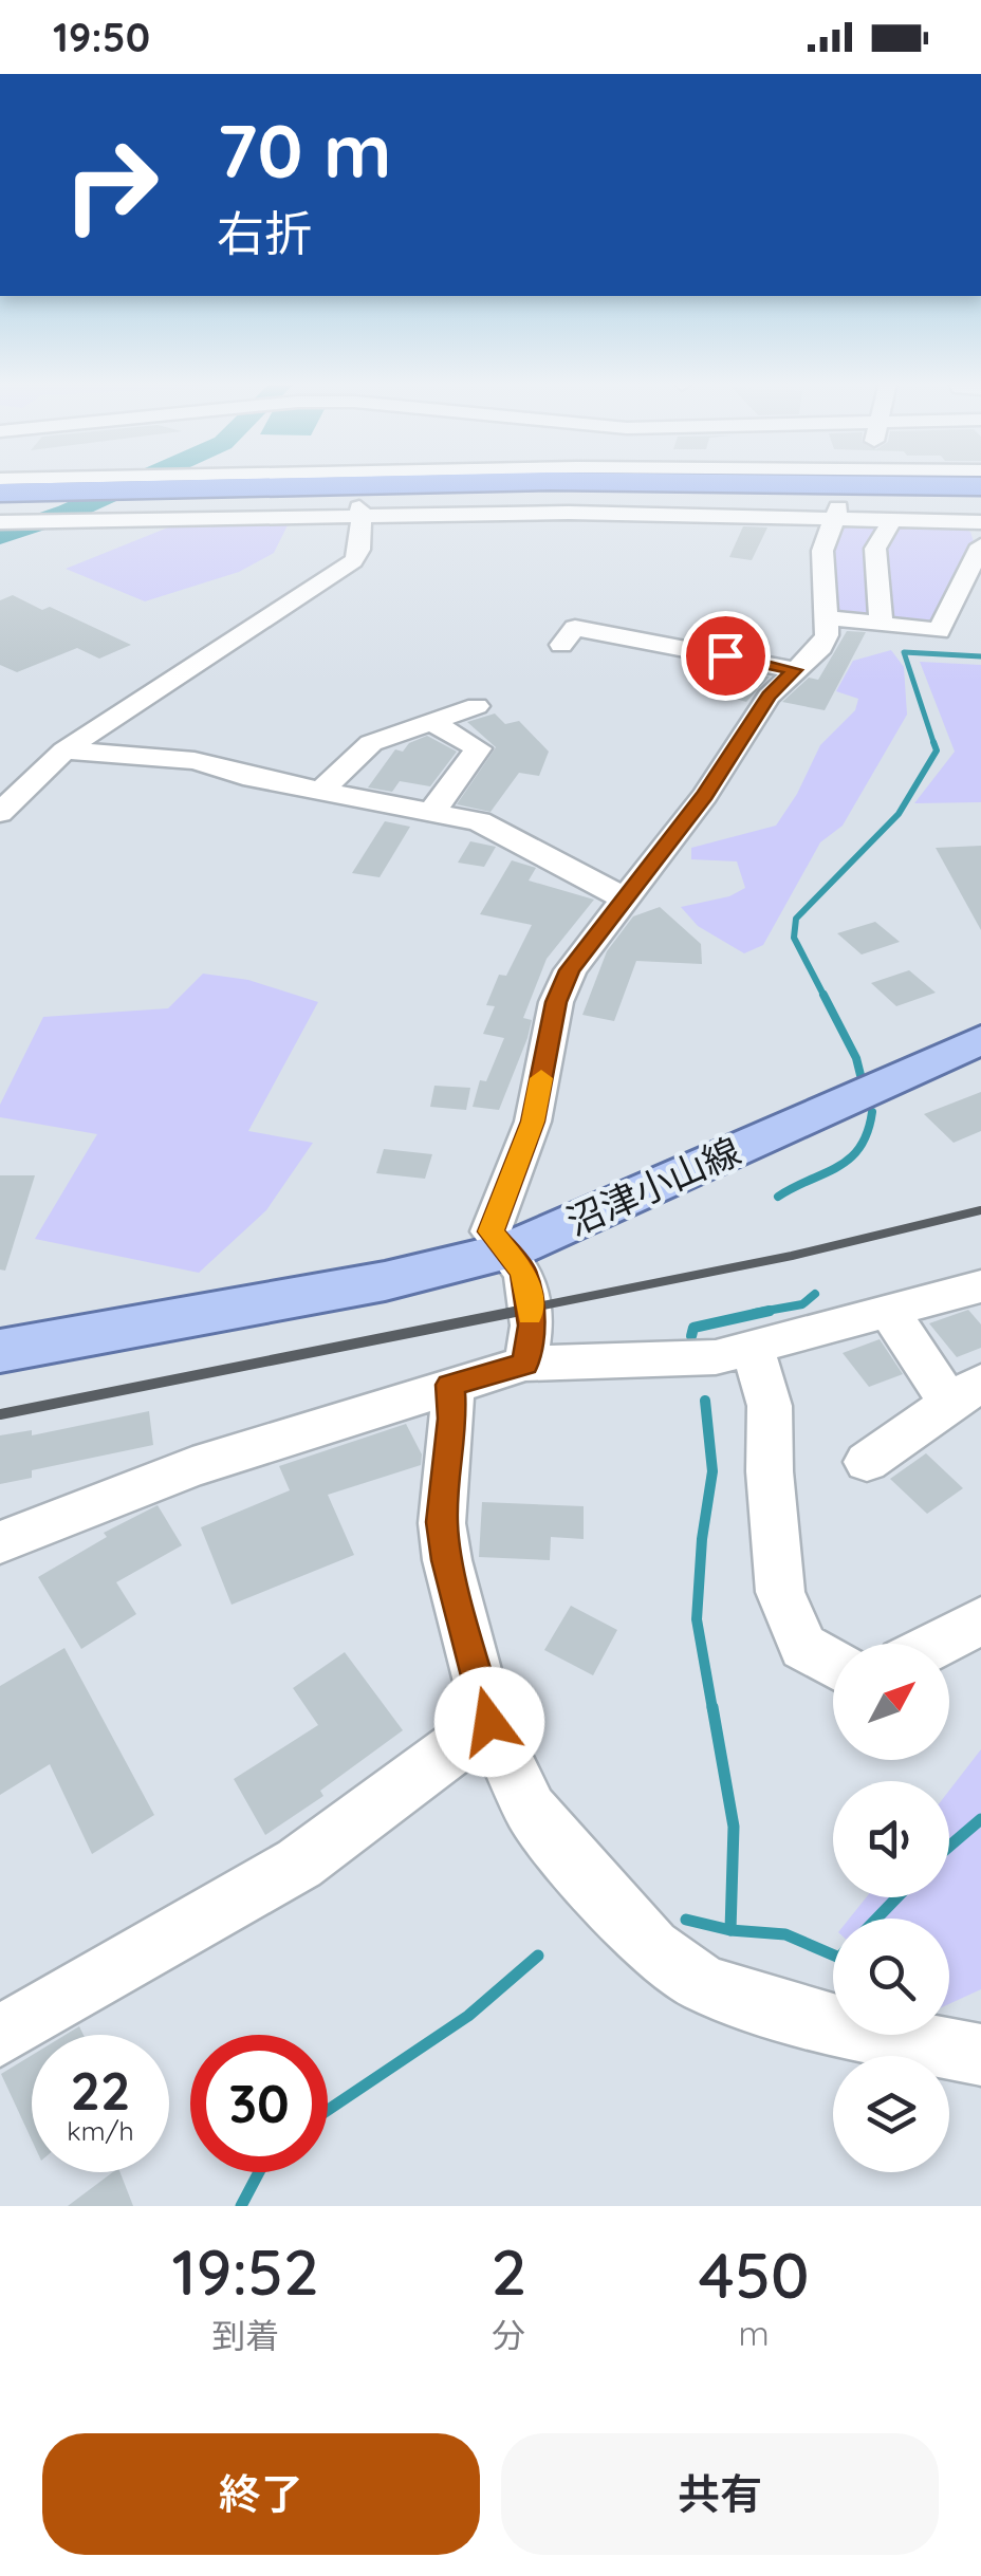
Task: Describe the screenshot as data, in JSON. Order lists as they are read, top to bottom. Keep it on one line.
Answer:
{"streets":{"main road":["沼津小山線"]},"north":"top right","page":{"status":"19:50","turn":["70 m","右折"],"speed":"22 km/h","limit":"30","eta":["19:52","到着","2","分","450","m"],"buttons":["終了","共有"]}}
